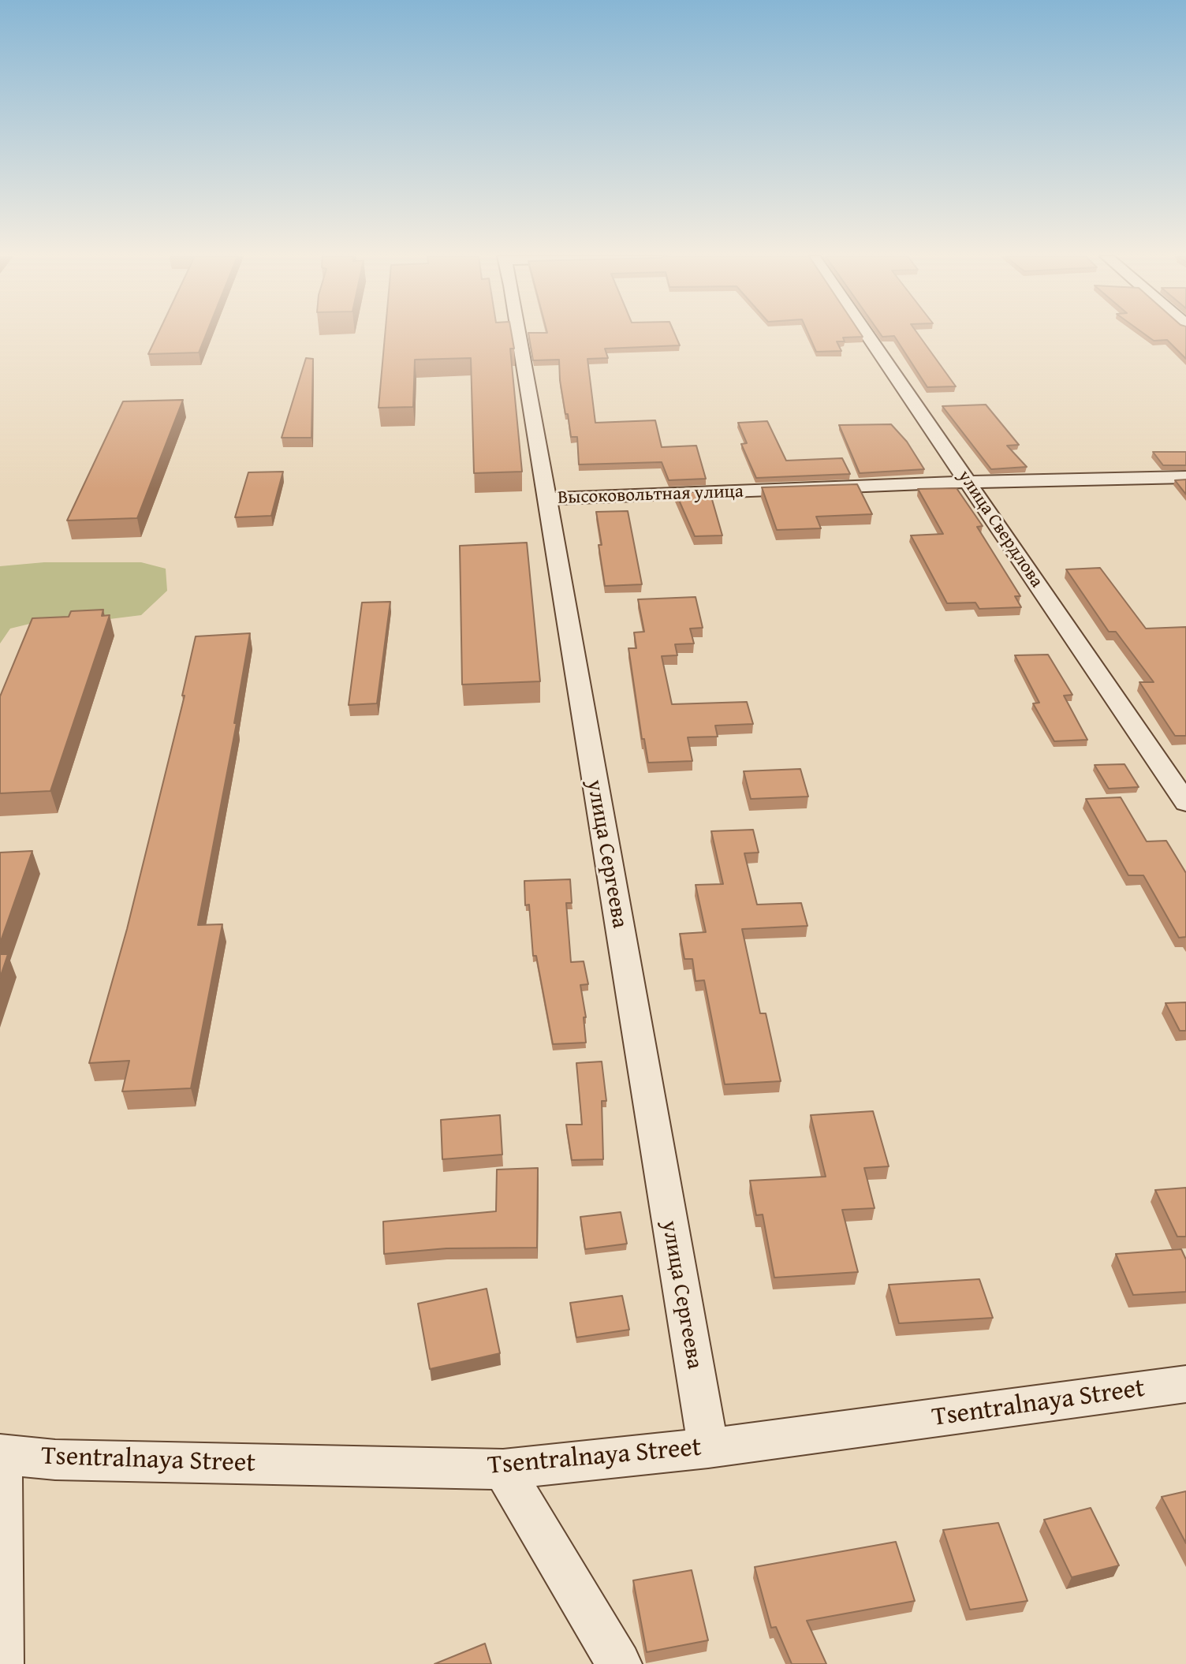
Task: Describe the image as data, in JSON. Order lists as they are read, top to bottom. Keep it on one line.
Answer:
{"streets":{"street":["Высоковольтная улица","улица Свердлова","улица Сергеева","Tsentralnaya Street"]},"crossings":[["Высоковольтная улица","улица Свердлова"],["Высоковольтная улица","улица Сергеева"],["улица Сергеева","Tsentralnaya Street"]]}
